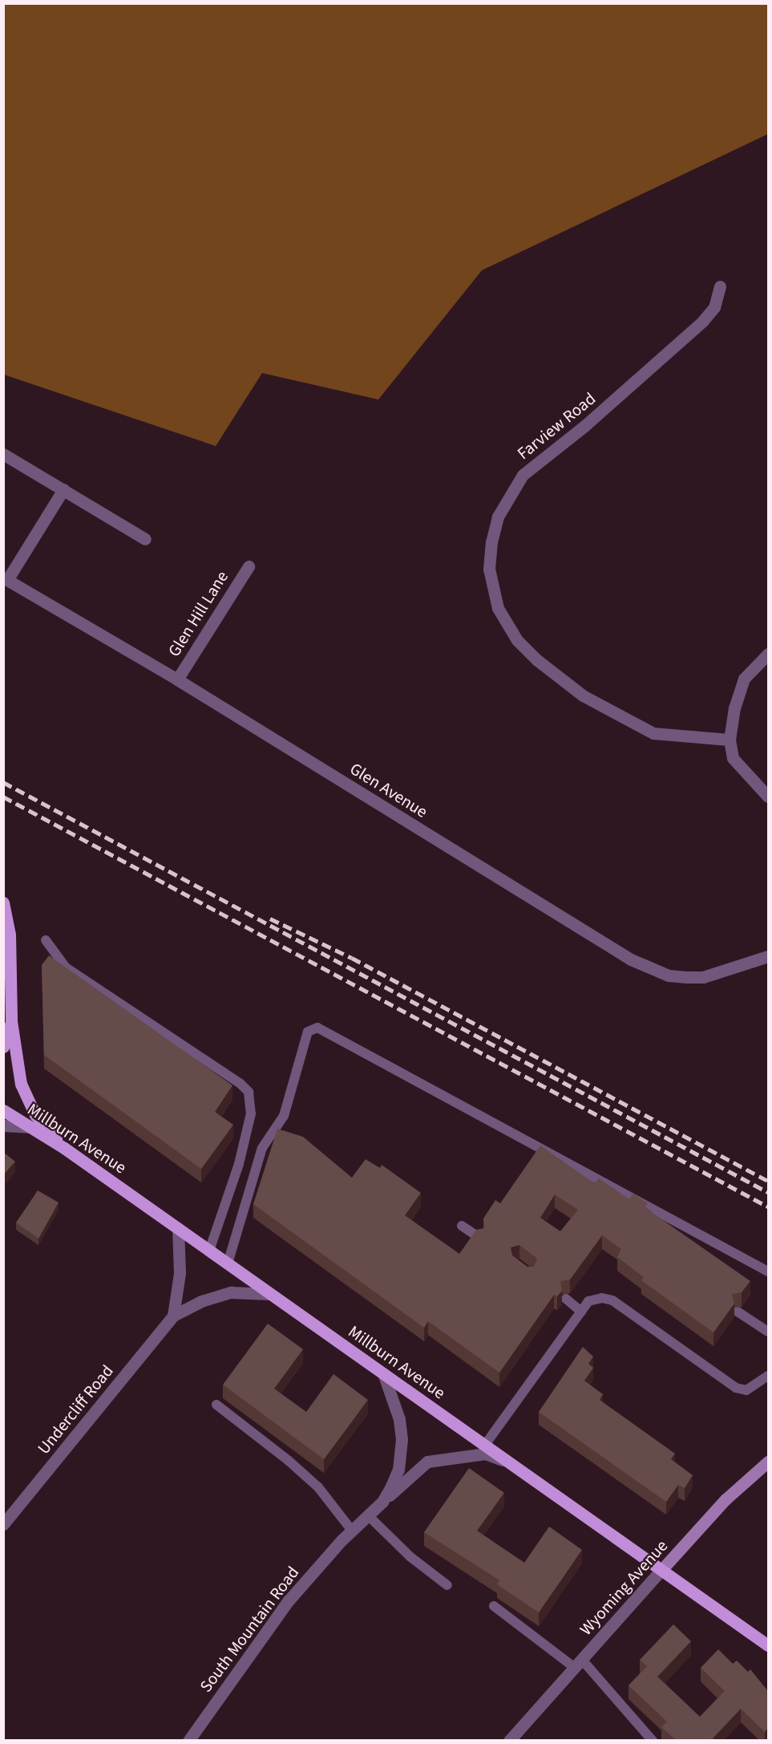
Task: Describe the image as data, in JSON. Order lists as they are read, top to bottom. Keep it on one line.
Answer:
{"streets":{"main road":["Millburn Avenue","Wyoming Avenue"],"street":["Farview Road","Glen Hill Lane","Glen Avenue","Undercliff Road","South Mountain Road"]},"crossings":[["Glen Hill Lane","Glen Avenue"],["Millburn Avenue","Undercliff Road"],["Millburn Avenue","Wyoming Avenue"],["Millburn Avenue","South Mountain Road"]]}
